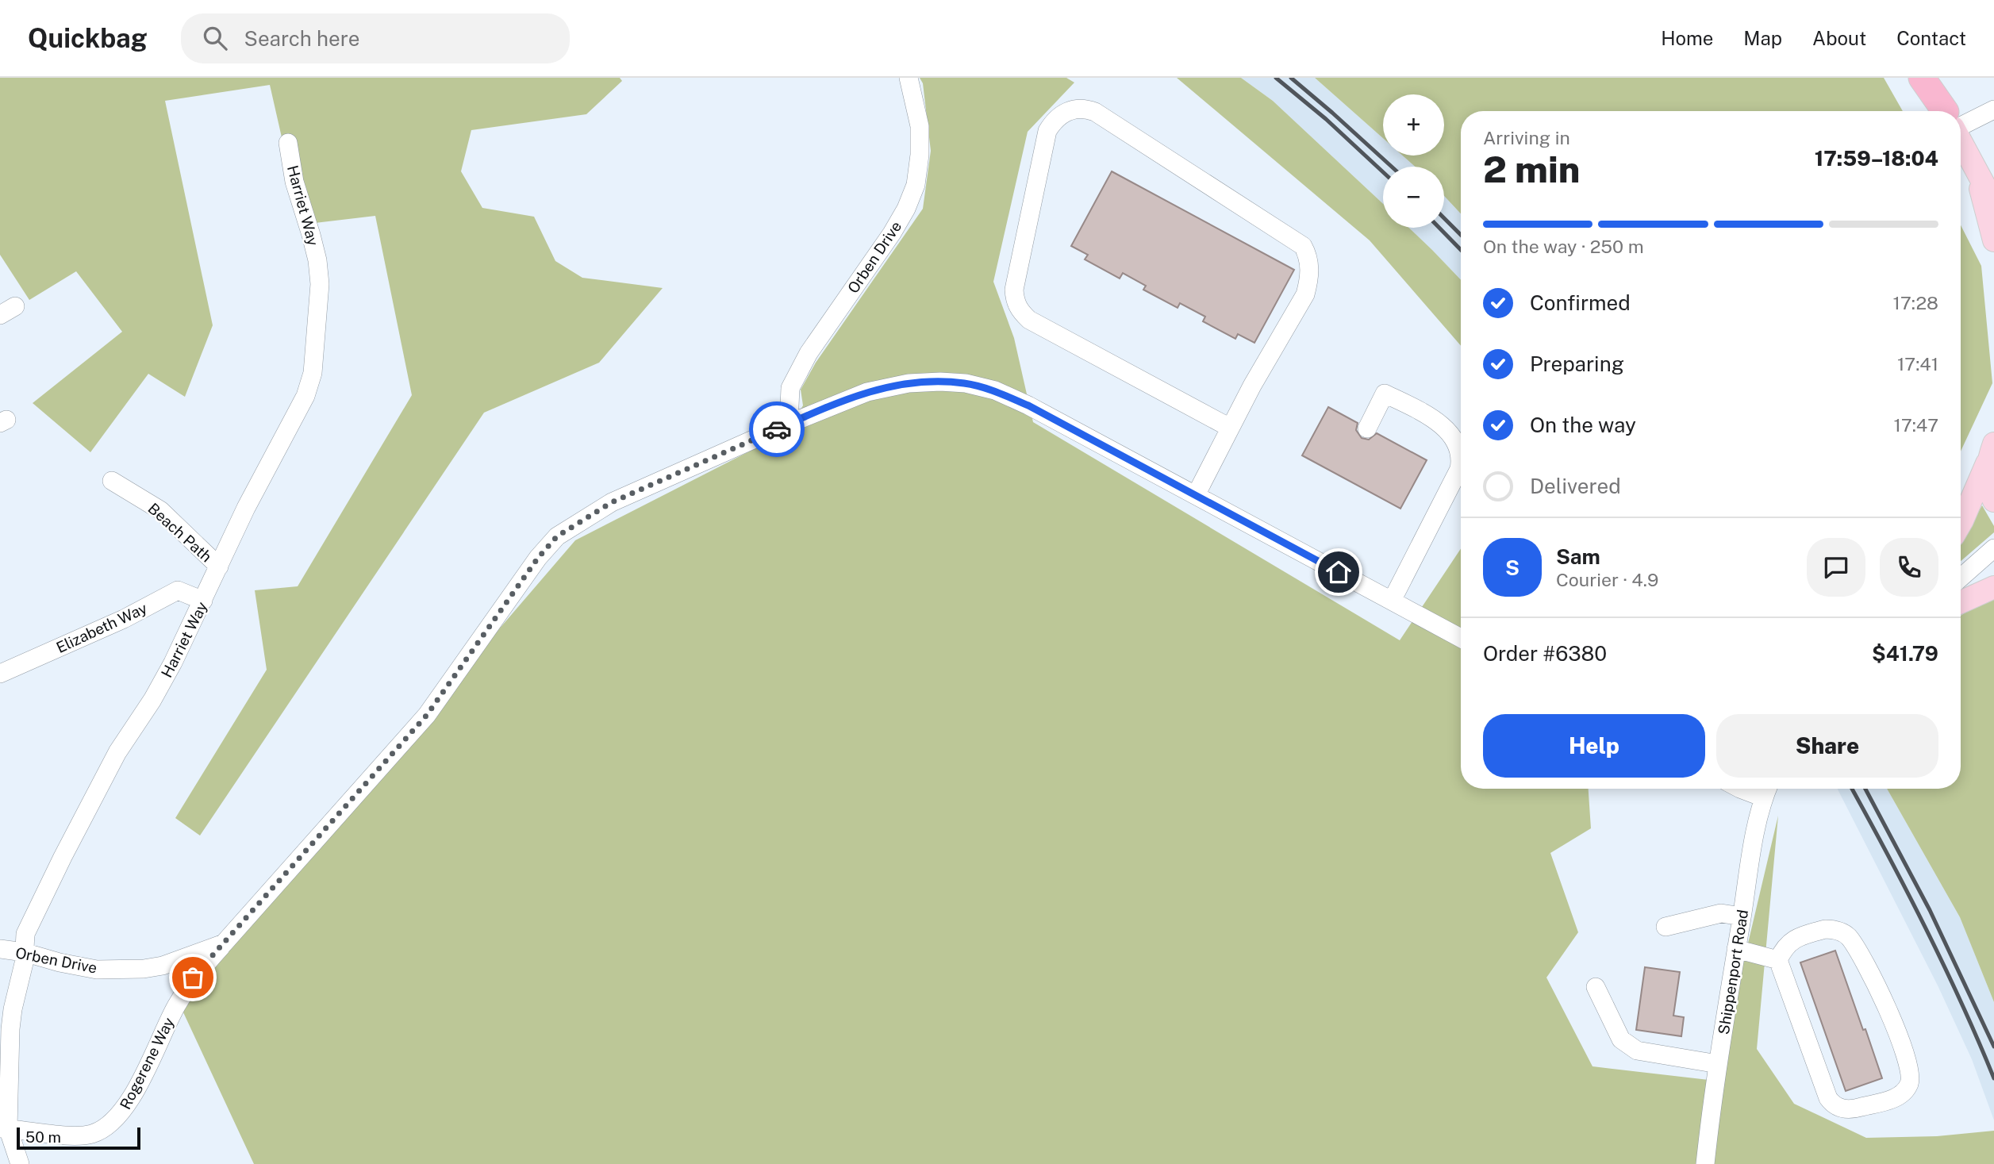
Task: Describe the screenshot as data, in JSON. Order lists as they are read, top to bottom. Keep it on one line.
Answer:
{"streets":{"street":["Harriet Way","Orben Drive","Beach Path","Elizabeth Way","Shippenport Road","Rogerene Way"]},"crossings":[["Harriet Way","Orben Drive"],["Harriet Way","Beach Path"],["Harriet Way","Elizabeth Way"],["Harriet Way","Rogerene Way"],["Orben Drive","Rogerene Way"]],"scale_bar":"50 m","page":{"header":"Quickbag","search":"Search here","nav":["Home","Map","About","Contact"],"map_buttons":["+","−"],"heading":["2 min","Arriving in","17:59–18:04"],"panel":["Sam","Courier · 4.9","Order #6380","$41.79"],"bar":"On the way · 250 m","list":[["Confirmed","17:28"],["Preparing","17:41"],["On the way","17:47"],"Delivered"],"round":"S","buttons":["Help","Share"],"scale":"50 m"}}
